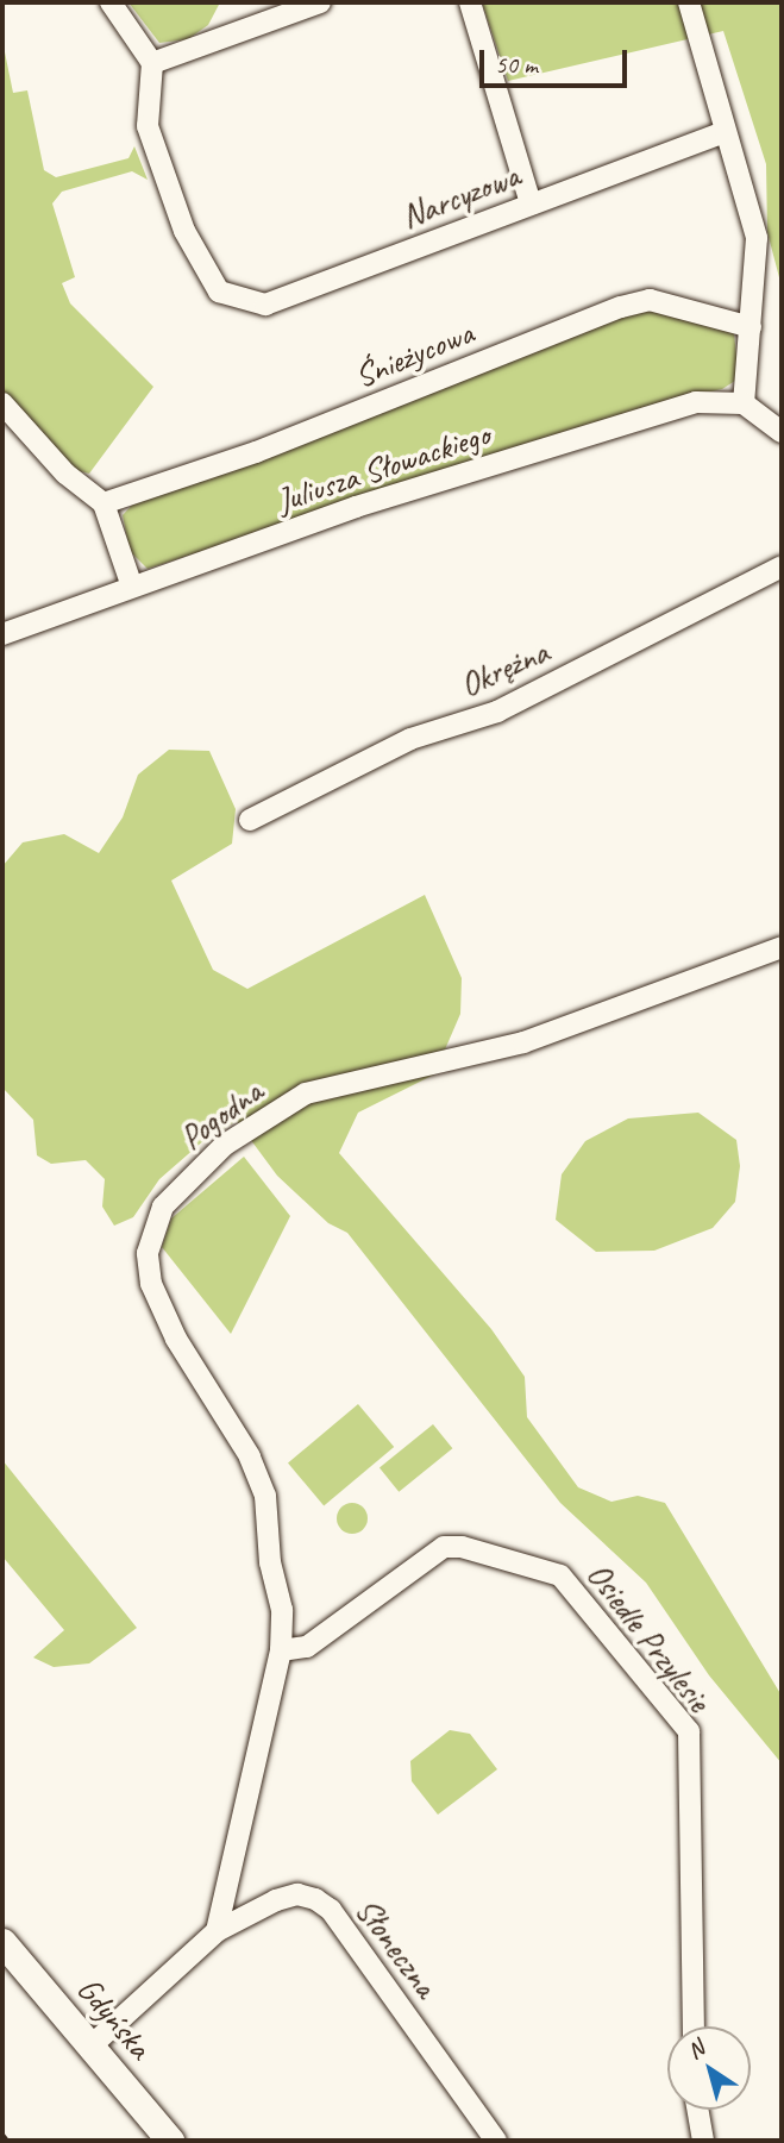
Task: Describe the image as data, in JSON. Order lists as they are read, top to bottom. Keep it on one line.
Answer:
{"streets":{"main road":["Gdyńska"],"street":["Narcyzowa","Śnieżycowa","Juliusza Słowackiego","Okrężna","Pogodna","Osiedle Przylesie","Słoneczna"]},"crossings":[["Pogodna","Osiedle Przylesie"],["Słoneczna","Gdyńska"]],"scale_bar":"50 m","north":"top left"}
